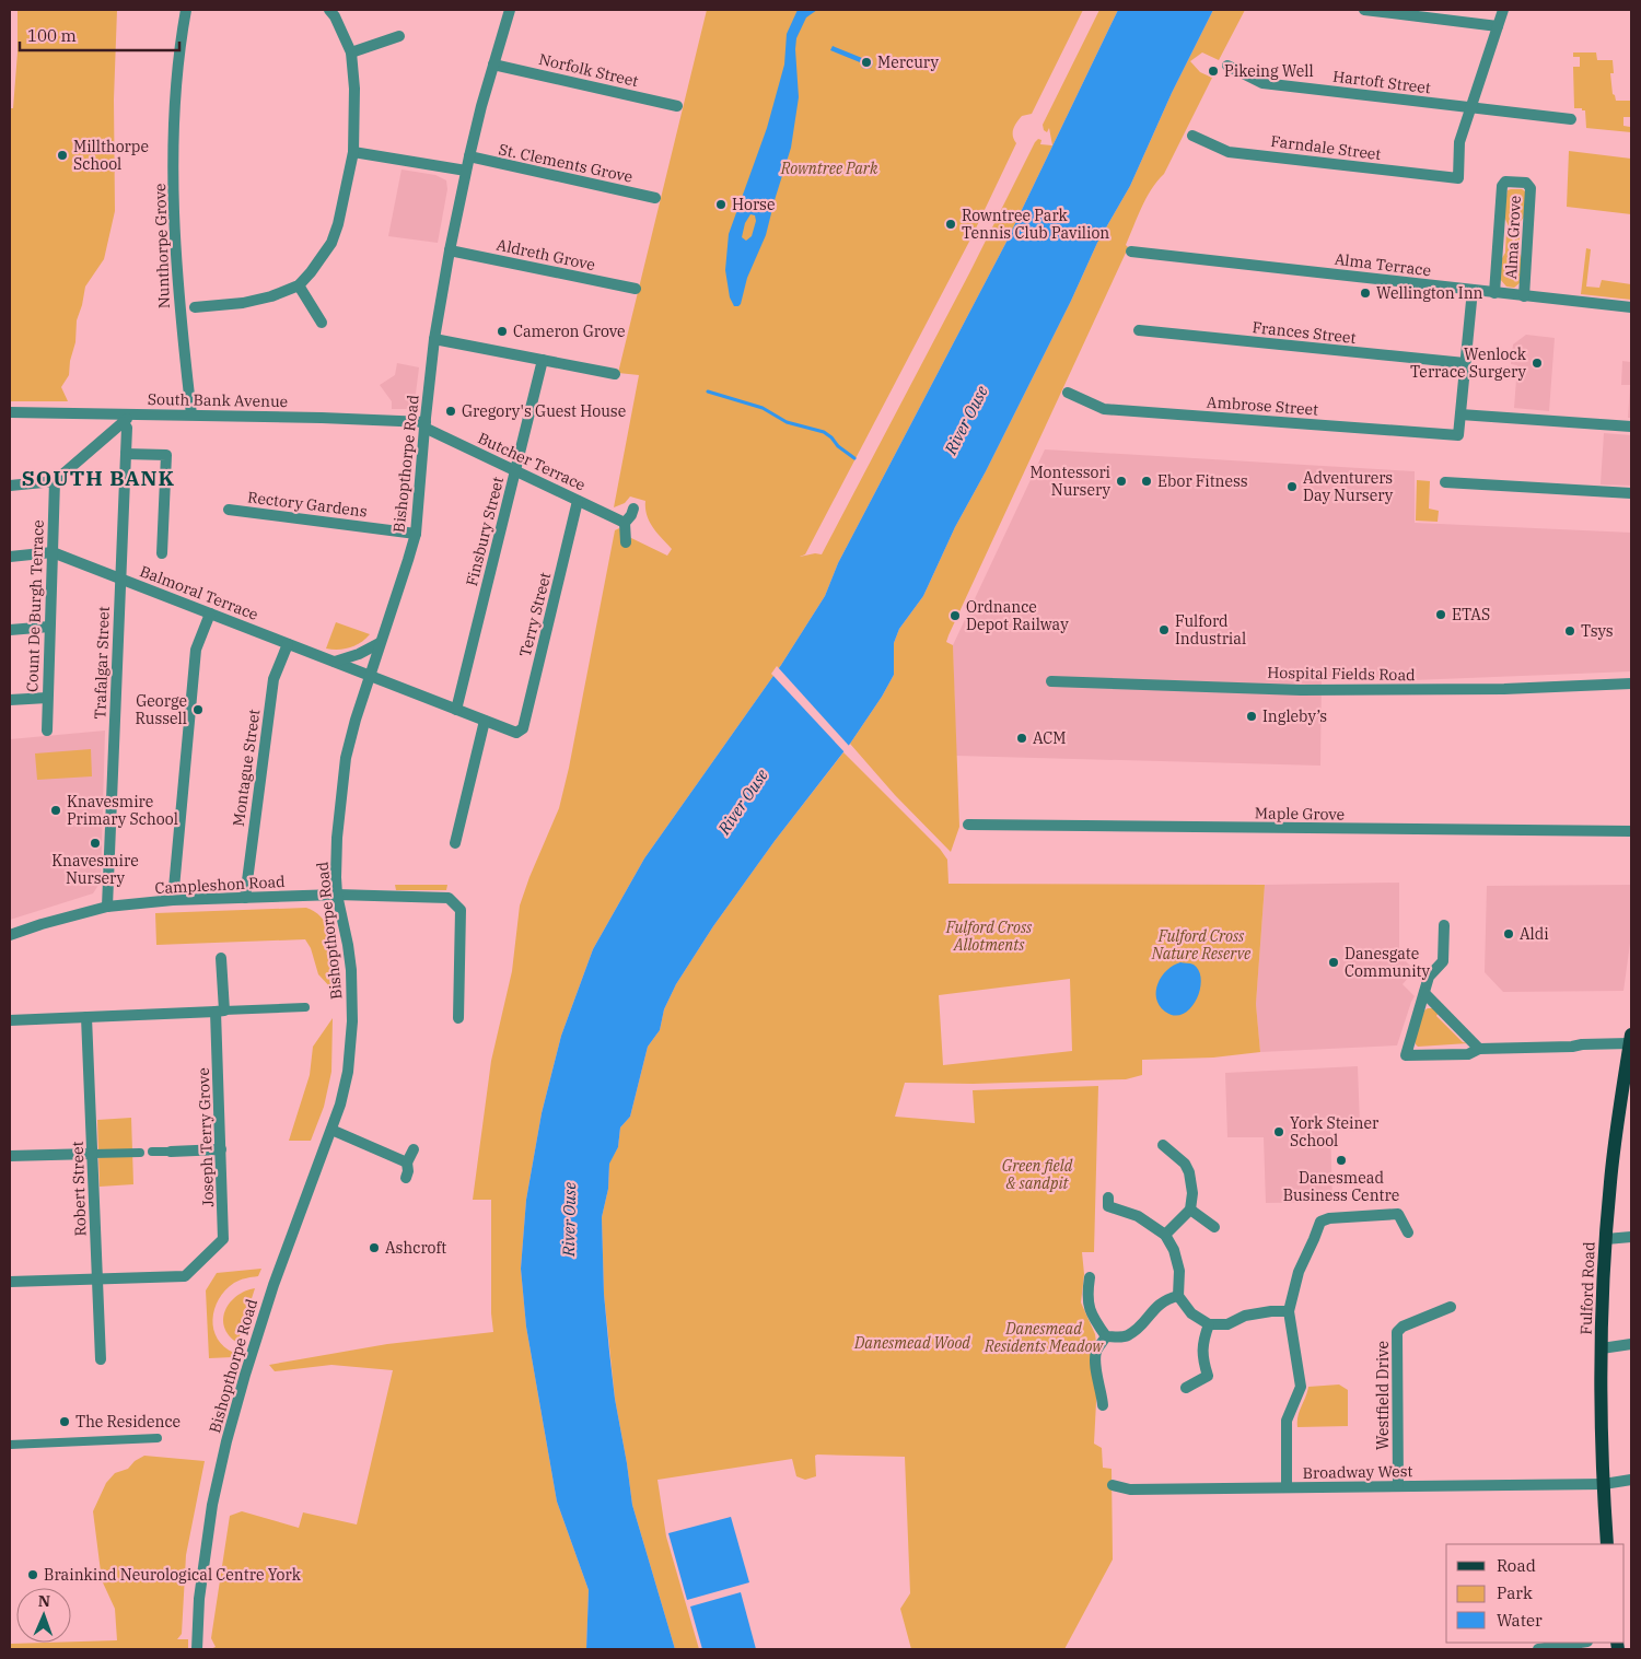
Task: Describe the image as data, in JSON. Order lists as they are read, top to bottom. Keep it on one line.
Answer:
{"streets":{"main road":["Fulford Road"],"street":["Norfolk Street","Hartoft Street","Farndale Street","St. Clements Grove","Alma Grove","Nunthorpe Grove","Aldreth Grove","Alma Terrace","Frances Street","South Bank Avenue","Ambrose Street","Butcher Terrace","Bishopthorpe Road","Rectory Gardens","Finsbury Street","Balmoral Terrace","Count De Burgh Terrace","Terry Street","Trafalgar Street","Hospital Fields Road","Montague Street","Maple Grove","Campleshon Road","Joseph Terry Grove","Robert Street","Westfield Drive","Broadway West"]},"crossings":[["Norfolk Street","Bishopthorpe Road"],["Hartoft Street","Farndale Street"],["St. Clements Grove","Bishopthorpe Road"],["Alma Grove","Alma Terrace"],["Nunthorpe Grove","South Bank Avenue"],["Aldreth Grove","Bishopthorpe Road"],["South Bank Avenue","Butcher Terrace"],["South Bank Avenue","Bishopthorpe Road"],["Butcher Terrace","Bishopthorpe Road"],["Butcher Terrace","Finsbury Street"],["Butcher Terrace","Terry Street"],["Bishopthorpe Road","Rectory Gardens"],["Bishopthorpe Road","Balmoral Terrace"],["Bishopthorpe Road","Campleshon Road"],["Finsbury Street","Balmoral Terrace"],["Balmoral Terrace","Count De Burgh Terrace"],["Balmoral Terrace","Terry Street"],["Balmoral Terrace","Trafalgar Street"],["Balmoral Terrace","Montague Street"],["Trafalgar Street","Campleshon Road"],["Montague Street","Campleshon Road"],["Joseph Terry Grove","Robert Street"],["Fulford Road","Broadway West"],["Westfield Drive","Broadway West"]],"districts":["SOUTH BANK"],"water":["River Ouse"],"parks":["Rowntree Park","Fulford Cross Allotments","Fulford Cross Nature Reserve","Green field & sandpit","Danesmead Residents Meadow","Danesmead Wood"],"places":["Mercury","Pikeing Well","Millthorpe School","Horse","Rowntree Park Tennis Club Pavilion","Wellington Inn","Cameron Grove","Wenlock Terrace Surgery","Gregory's Guest House","Montessori Nursery","Ebor Fitness","Adventurers Day Nursery","ETAS","Ordnance Depot Railway","Fulford Industrial","Tsys","George Russell","Ingleby’s","ACM","Knavesmire Primary School","Knavesmire Nursery","Aldi","Danesgate Community","York Steiner School","Danesmead Business Centre","Ashcroft","The Residence","Brainkind Neurological Centre York"],"legend":["Road","Park","Water"],"scale_bar":"100 m","north":"top"}
